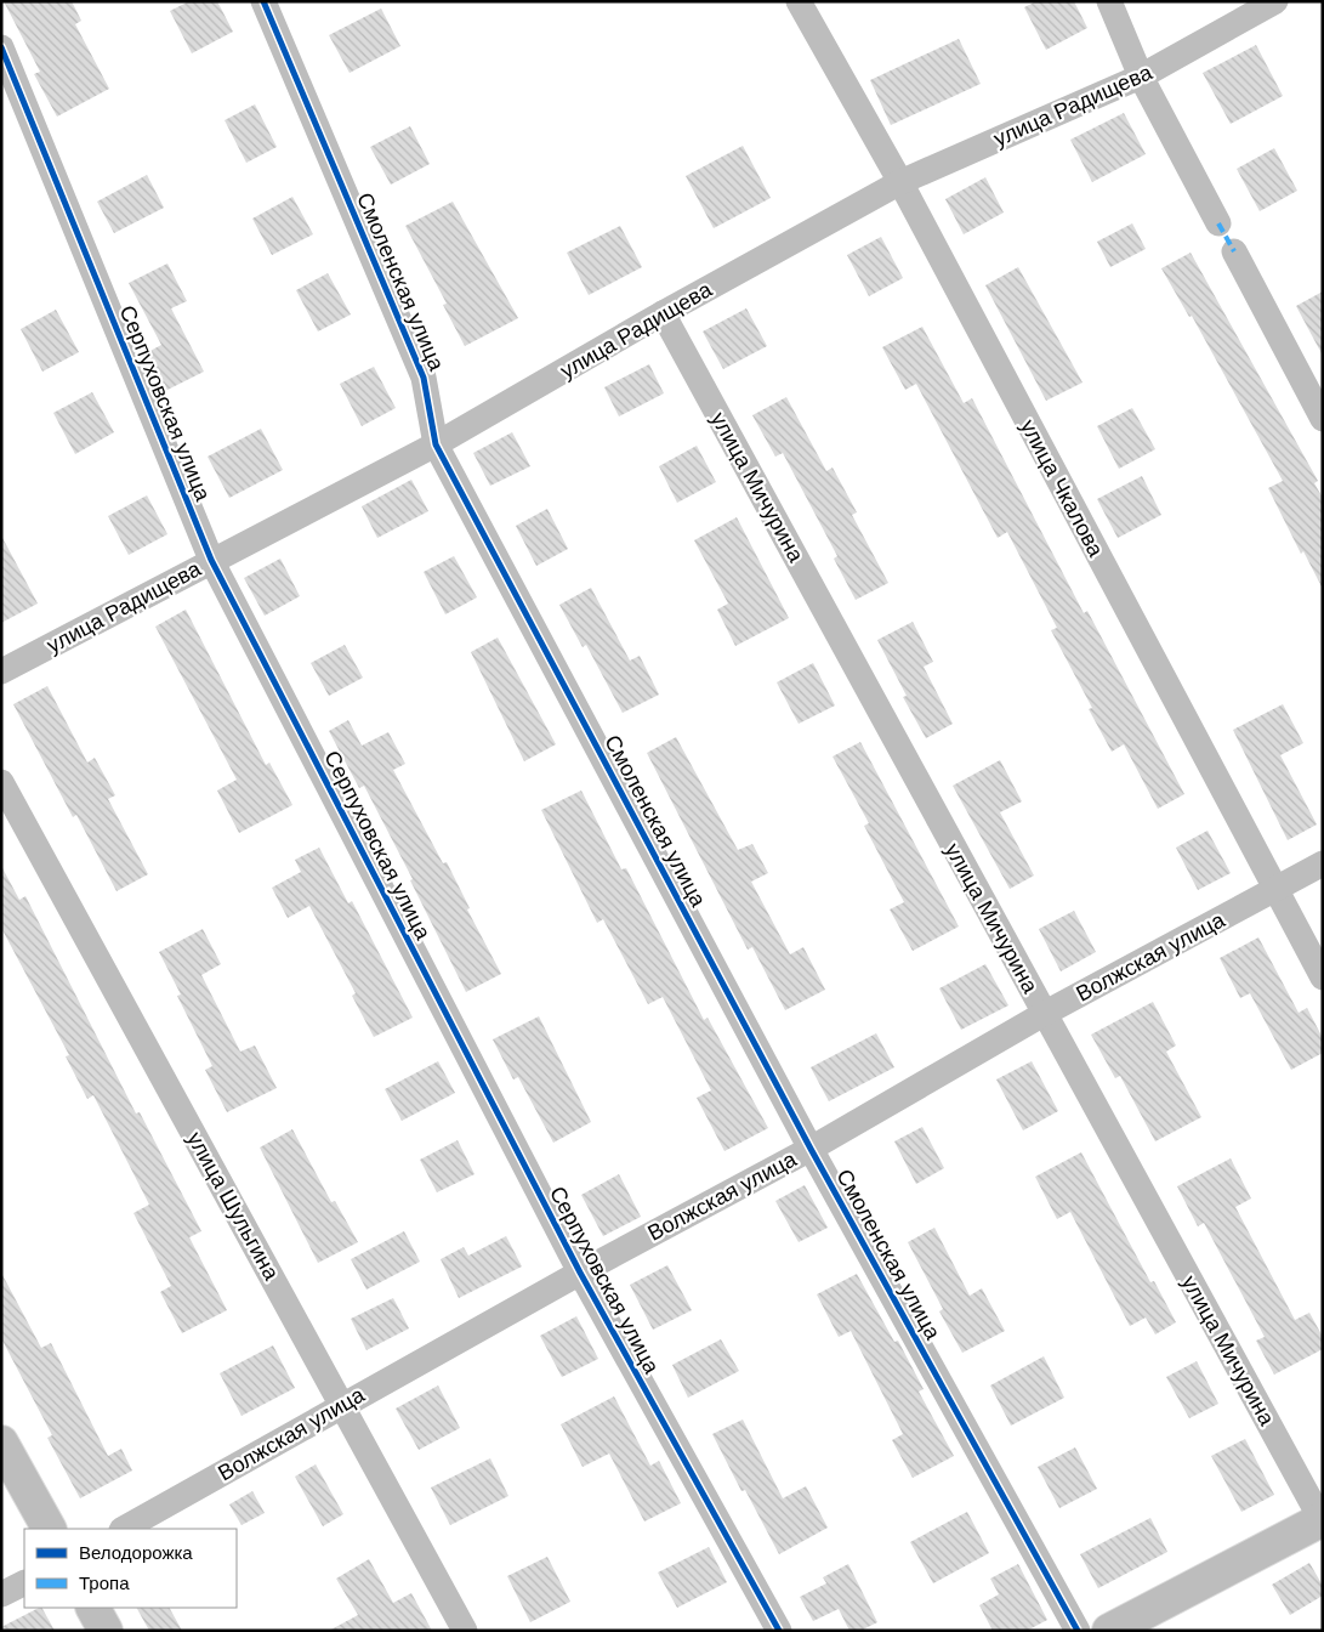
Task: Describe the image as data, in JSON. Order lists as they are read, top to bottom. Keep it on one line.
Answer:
{"streets":{"street":["улица Радищева","Смоленская улица","Серпуховская улица","улица Мичурина","улица Чкалова","Волжская улица","улица Шульгина"]},"crossings":[["улица Радищева","Смоленская улица"],["улица Радищева","Серпуховская улица"],["улица Радищева","улица Мичурина"],["улица Радищева","улица Чкалова"],["Смоленская улица","Волжская улица"],["Серпуховская улица","Волжская улица"],["улица Мичурина","Волжская улица"],["улица Чкалова","Волжская улица"],["Волжская улица","улица Шульгина"]],"legend":["Велодорожка","Тропа"]}
